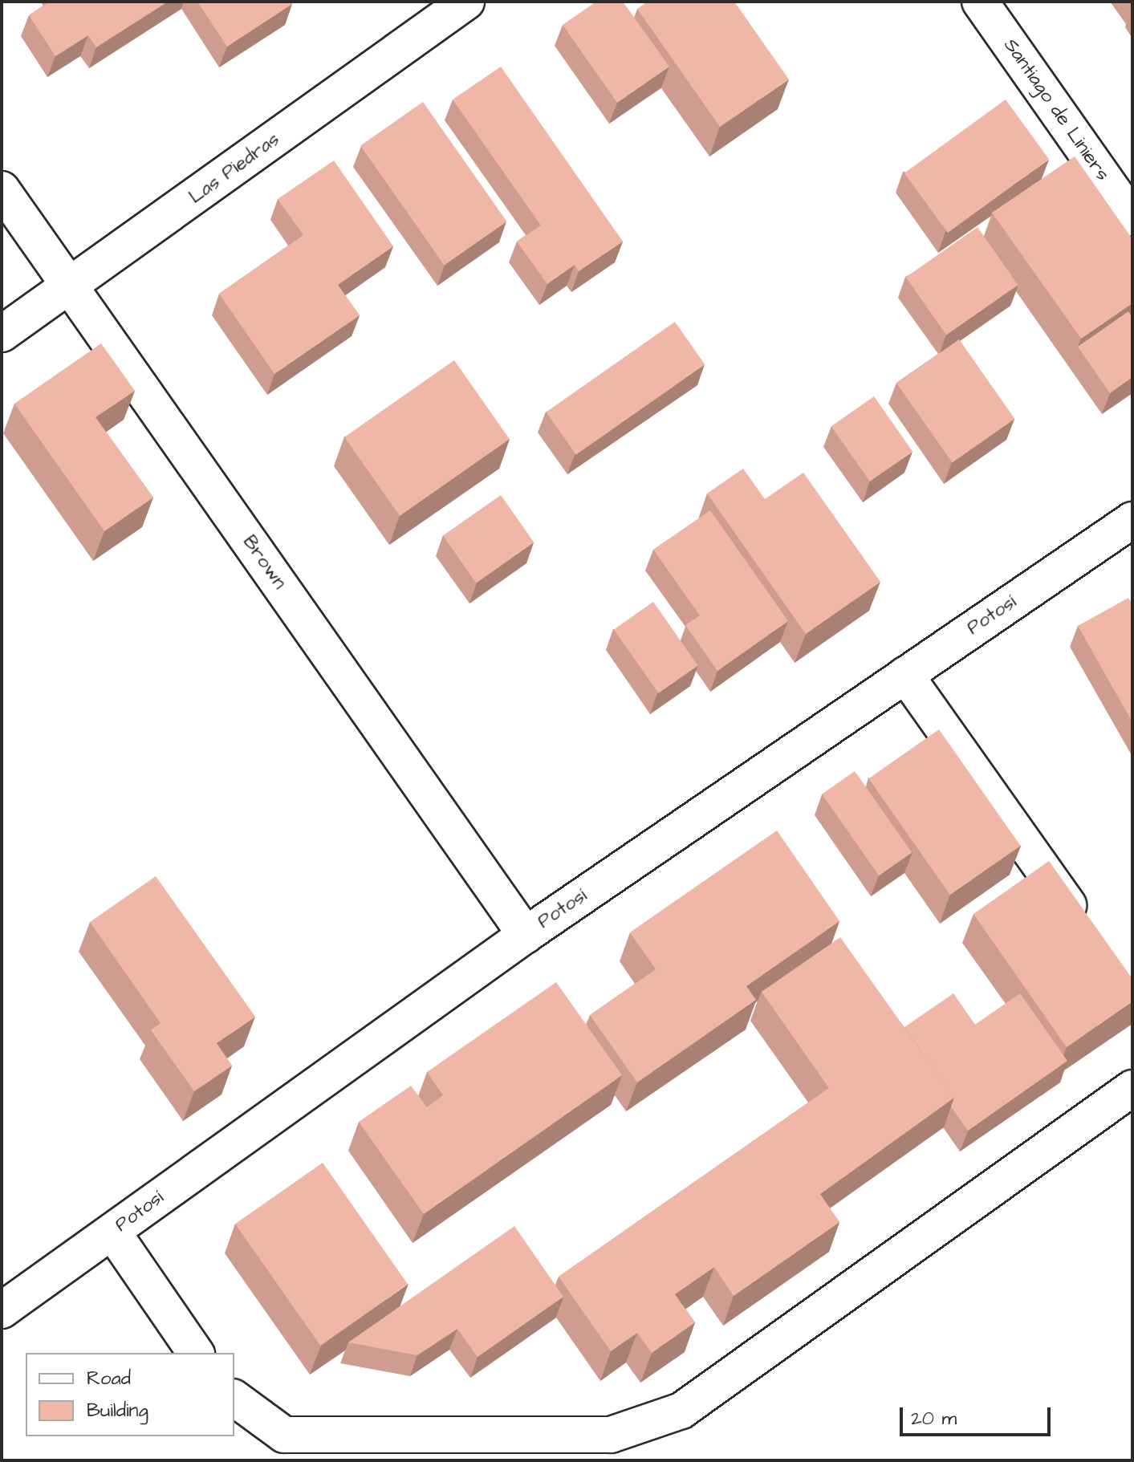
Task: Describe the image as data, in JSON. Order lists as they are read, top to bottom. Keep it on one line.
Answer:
{"streets":{"street":["Santiago de Liniers","Las Piedras","Brown","Potosí"]},"crossings":[["Las Piedras","Brown"],["Brown","Potosí"]],"legend":["Road","Building"],"scale_bar":"20 m"}
